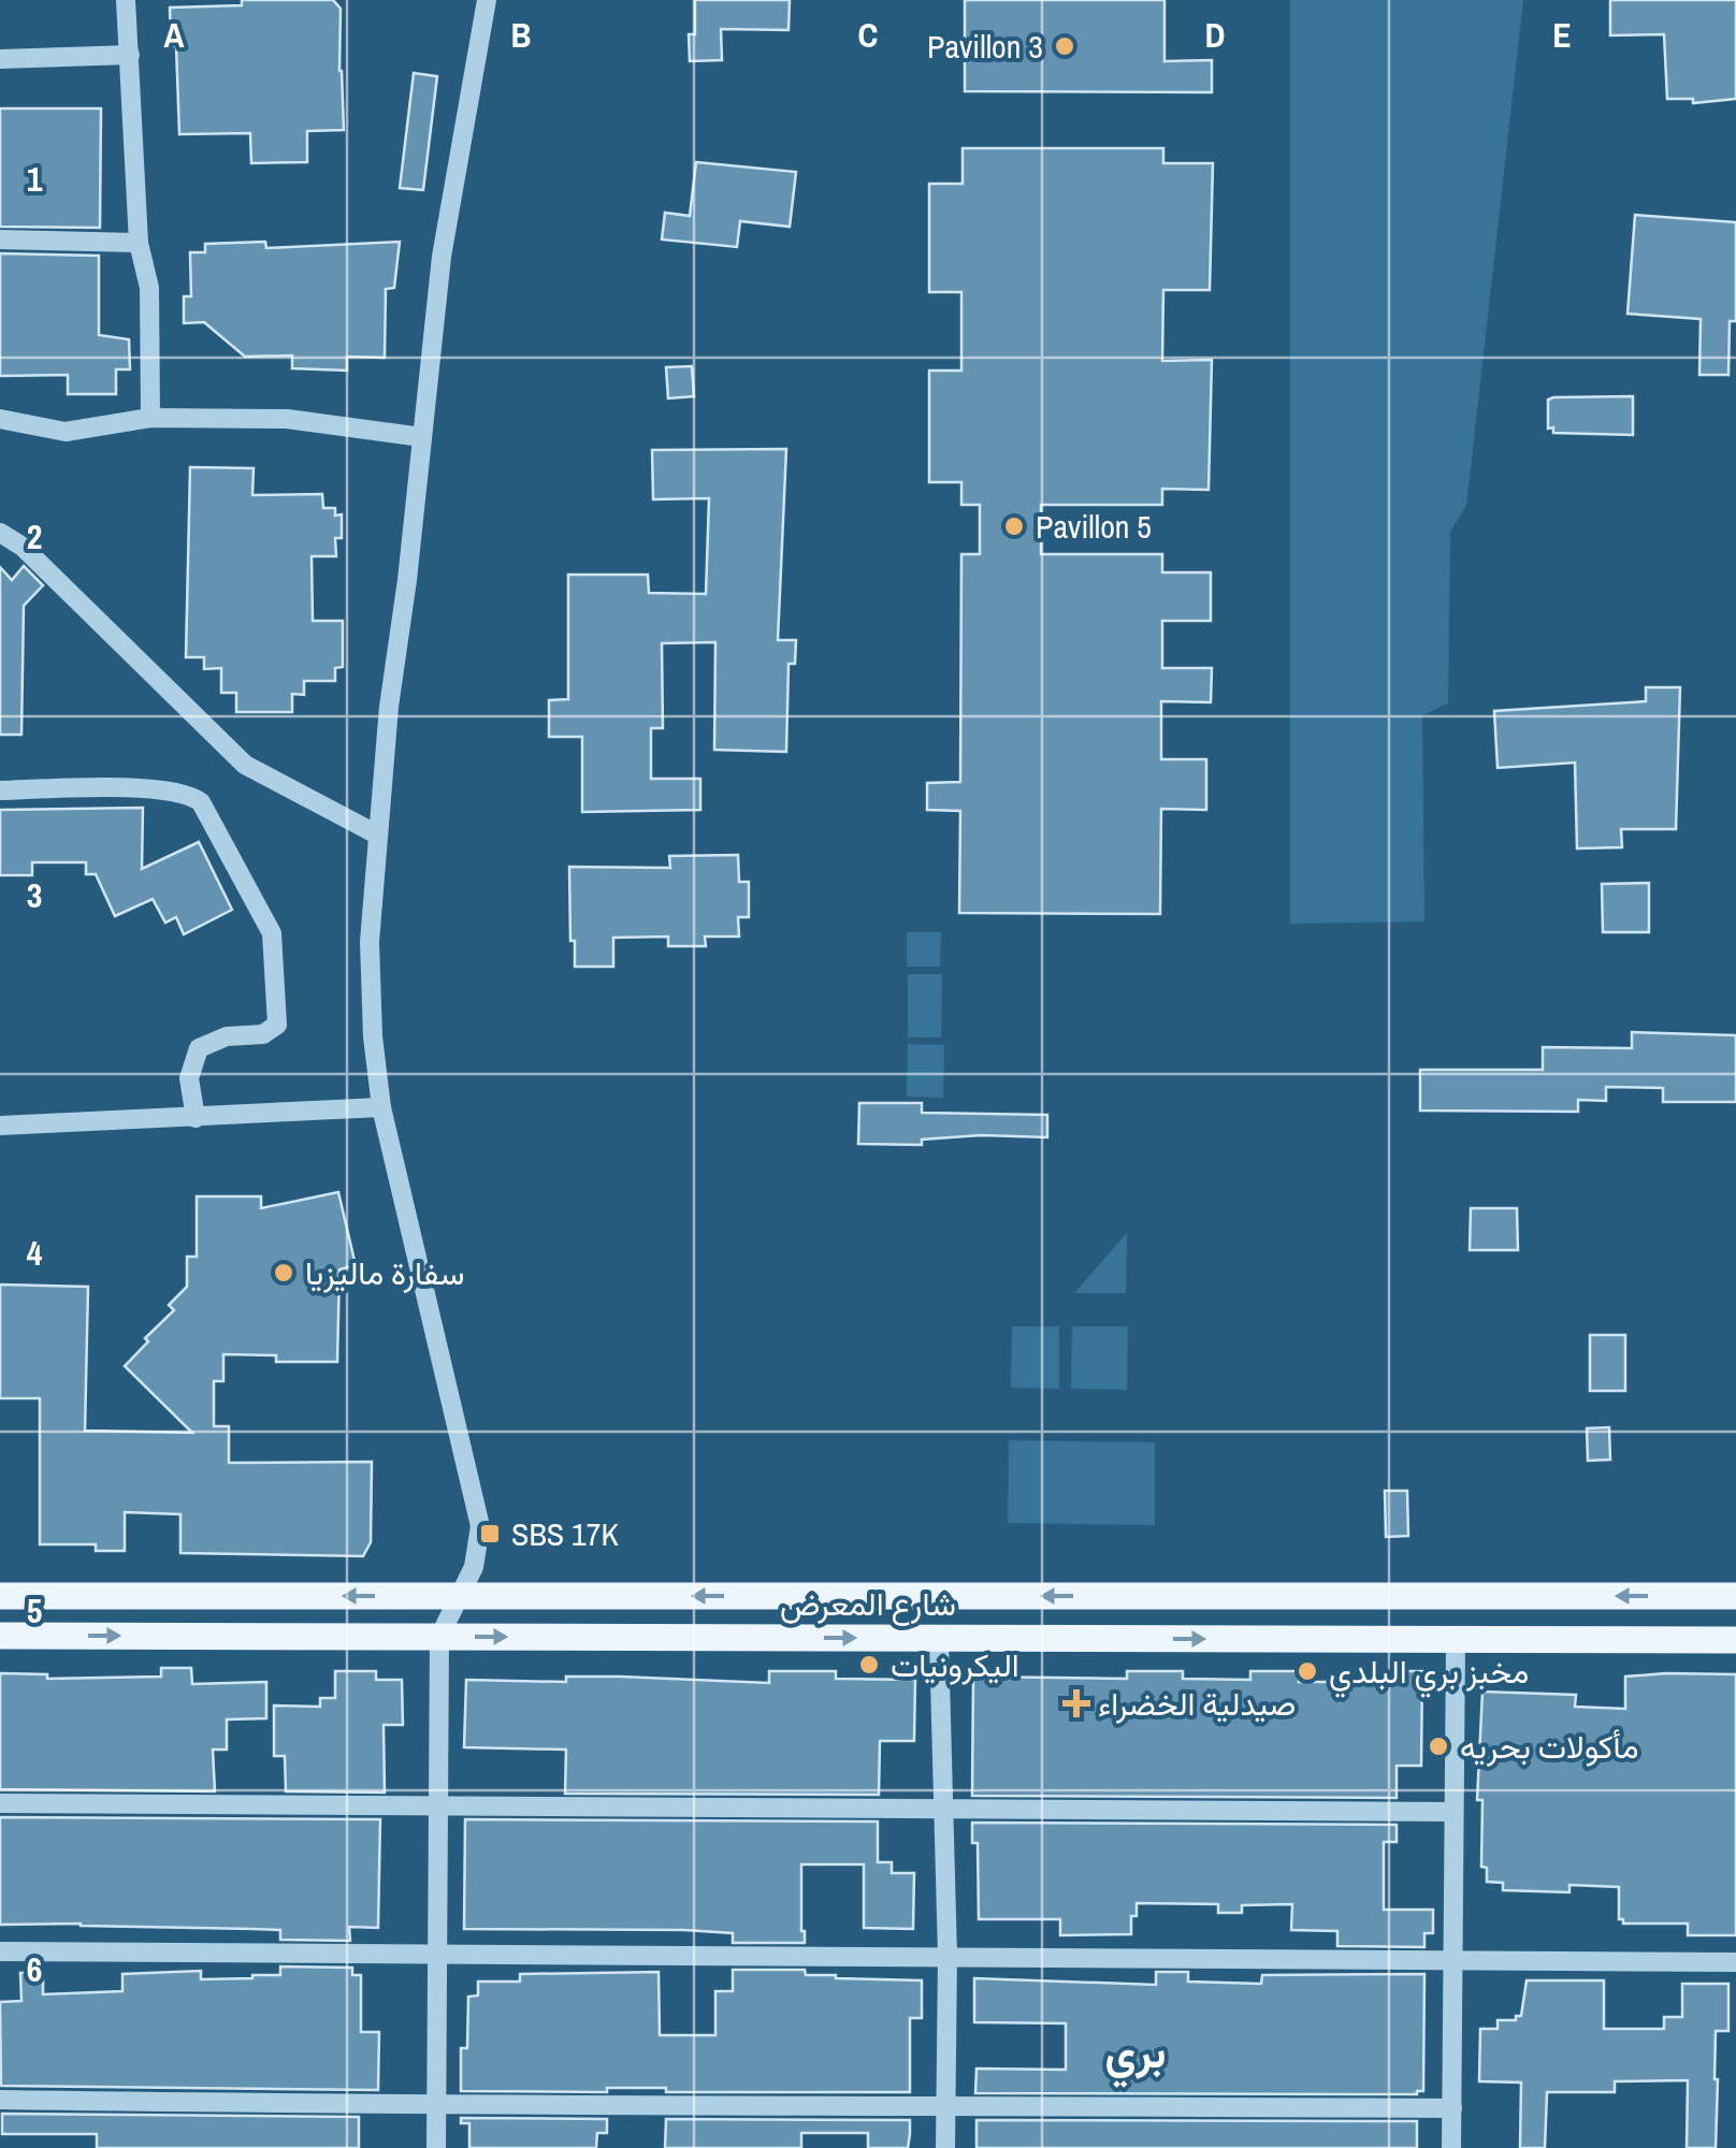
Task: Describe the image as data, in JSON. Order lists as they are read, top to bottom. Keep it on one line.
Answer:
{"streets":{"main road":["شارع المعرض"]},"districts":["بري"],"places":{"other":["Pavillon 3","Pavillon 5","سفارة ماليزيا","اليكرونيات","مخبز بري البلدي","مأكولات بحريه"],"transit":["SBS 17K"],"health":["صيدلية الخضراء"]},"grid":{"columns":["A","B","C","D","E"],"rows":["1","2","3","4","5","6"]}}
